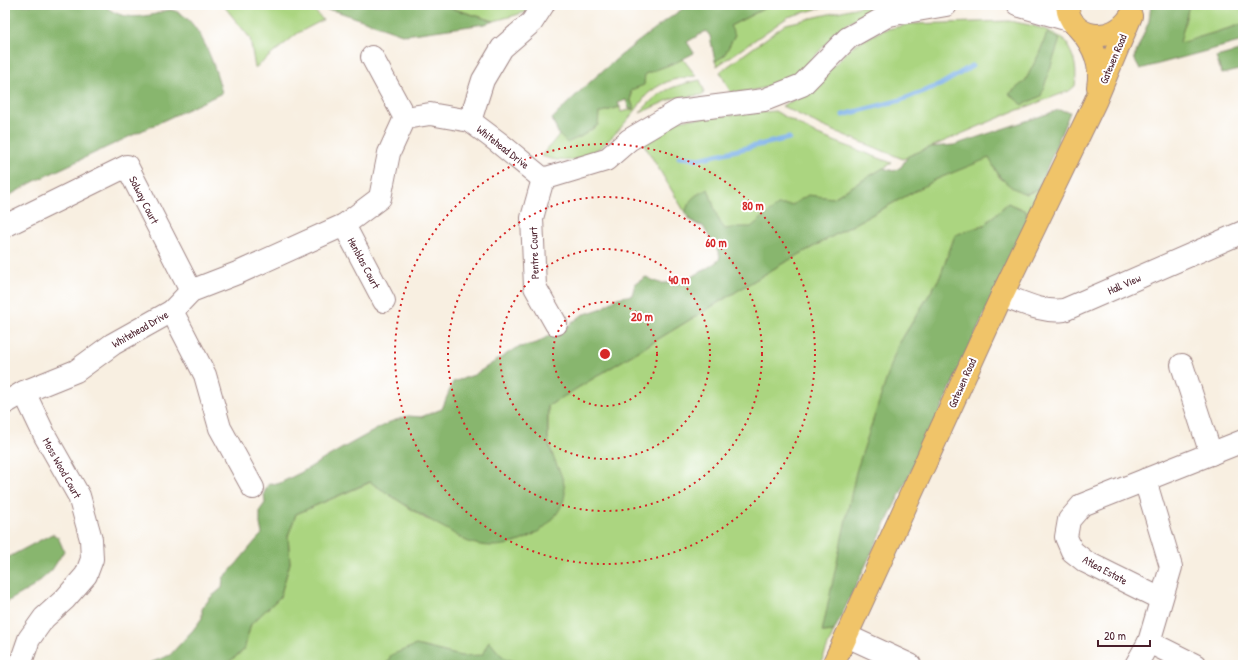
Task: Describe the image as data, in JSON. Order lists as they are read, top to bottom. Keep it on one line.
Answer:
{"streets":{"main road":["Gatewen Road"],"street":["Whitehead Drive","Solway Court","Pentre Court","Henblas Court","Hall View","Moss Wood Court","Atlea Estate"]},"crossings":[["Gatewen Road","Hall View"],["Whitehead Drive","Solway Court"],["Whitehead Drive","Pentre Court"],["Whitehead Drive","Henblas Court"],["Whitehead Drive","Moss Wood Court"]],"scale_bar":"20 m","rings":["80 m","60 m","40 m","20 m"]}
